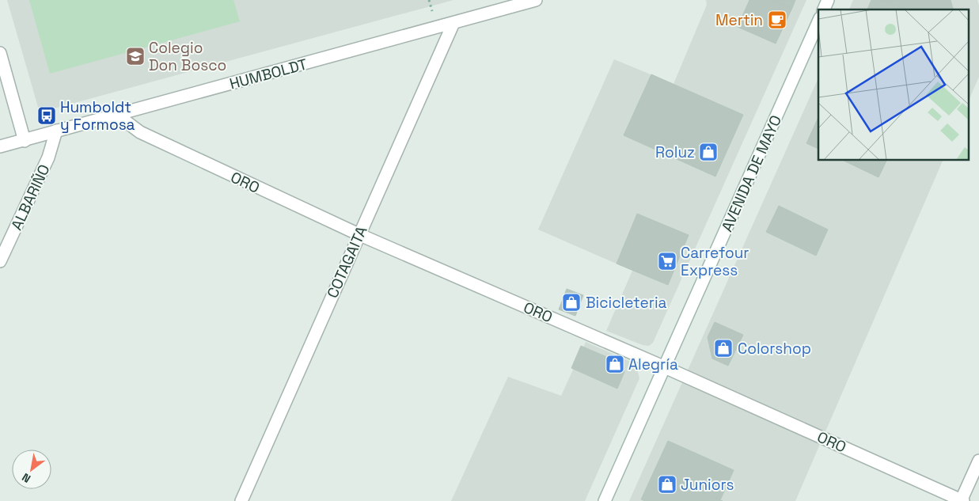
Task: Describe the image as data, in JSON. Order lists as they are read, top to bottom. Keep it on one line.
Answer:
{"streets":{"street":["HUMBOLDT","AVENIDA DE MAYO","ORO","ALBARIÑO","COTAGAITA"]},"crossings":[["HUMBOLDT","ORO"],["HUMBOLDT","ALBARIÑO"],["HUMBOLDT","COTAGAITA"],["AVENIDA DE MAYO","ORO"],["ORO","COTAGAITA"]],"places":{"cafe":["Mertin"],"school or university":["Colegio Don Bosco"],"bus stop":["Humboldt y Formosa"],"shop":["Roluz","Bicicleteria","Colorshop","Alegría","Juniors"],"supermarket":["Carrefour Express"]},"north":"bottom left"}
